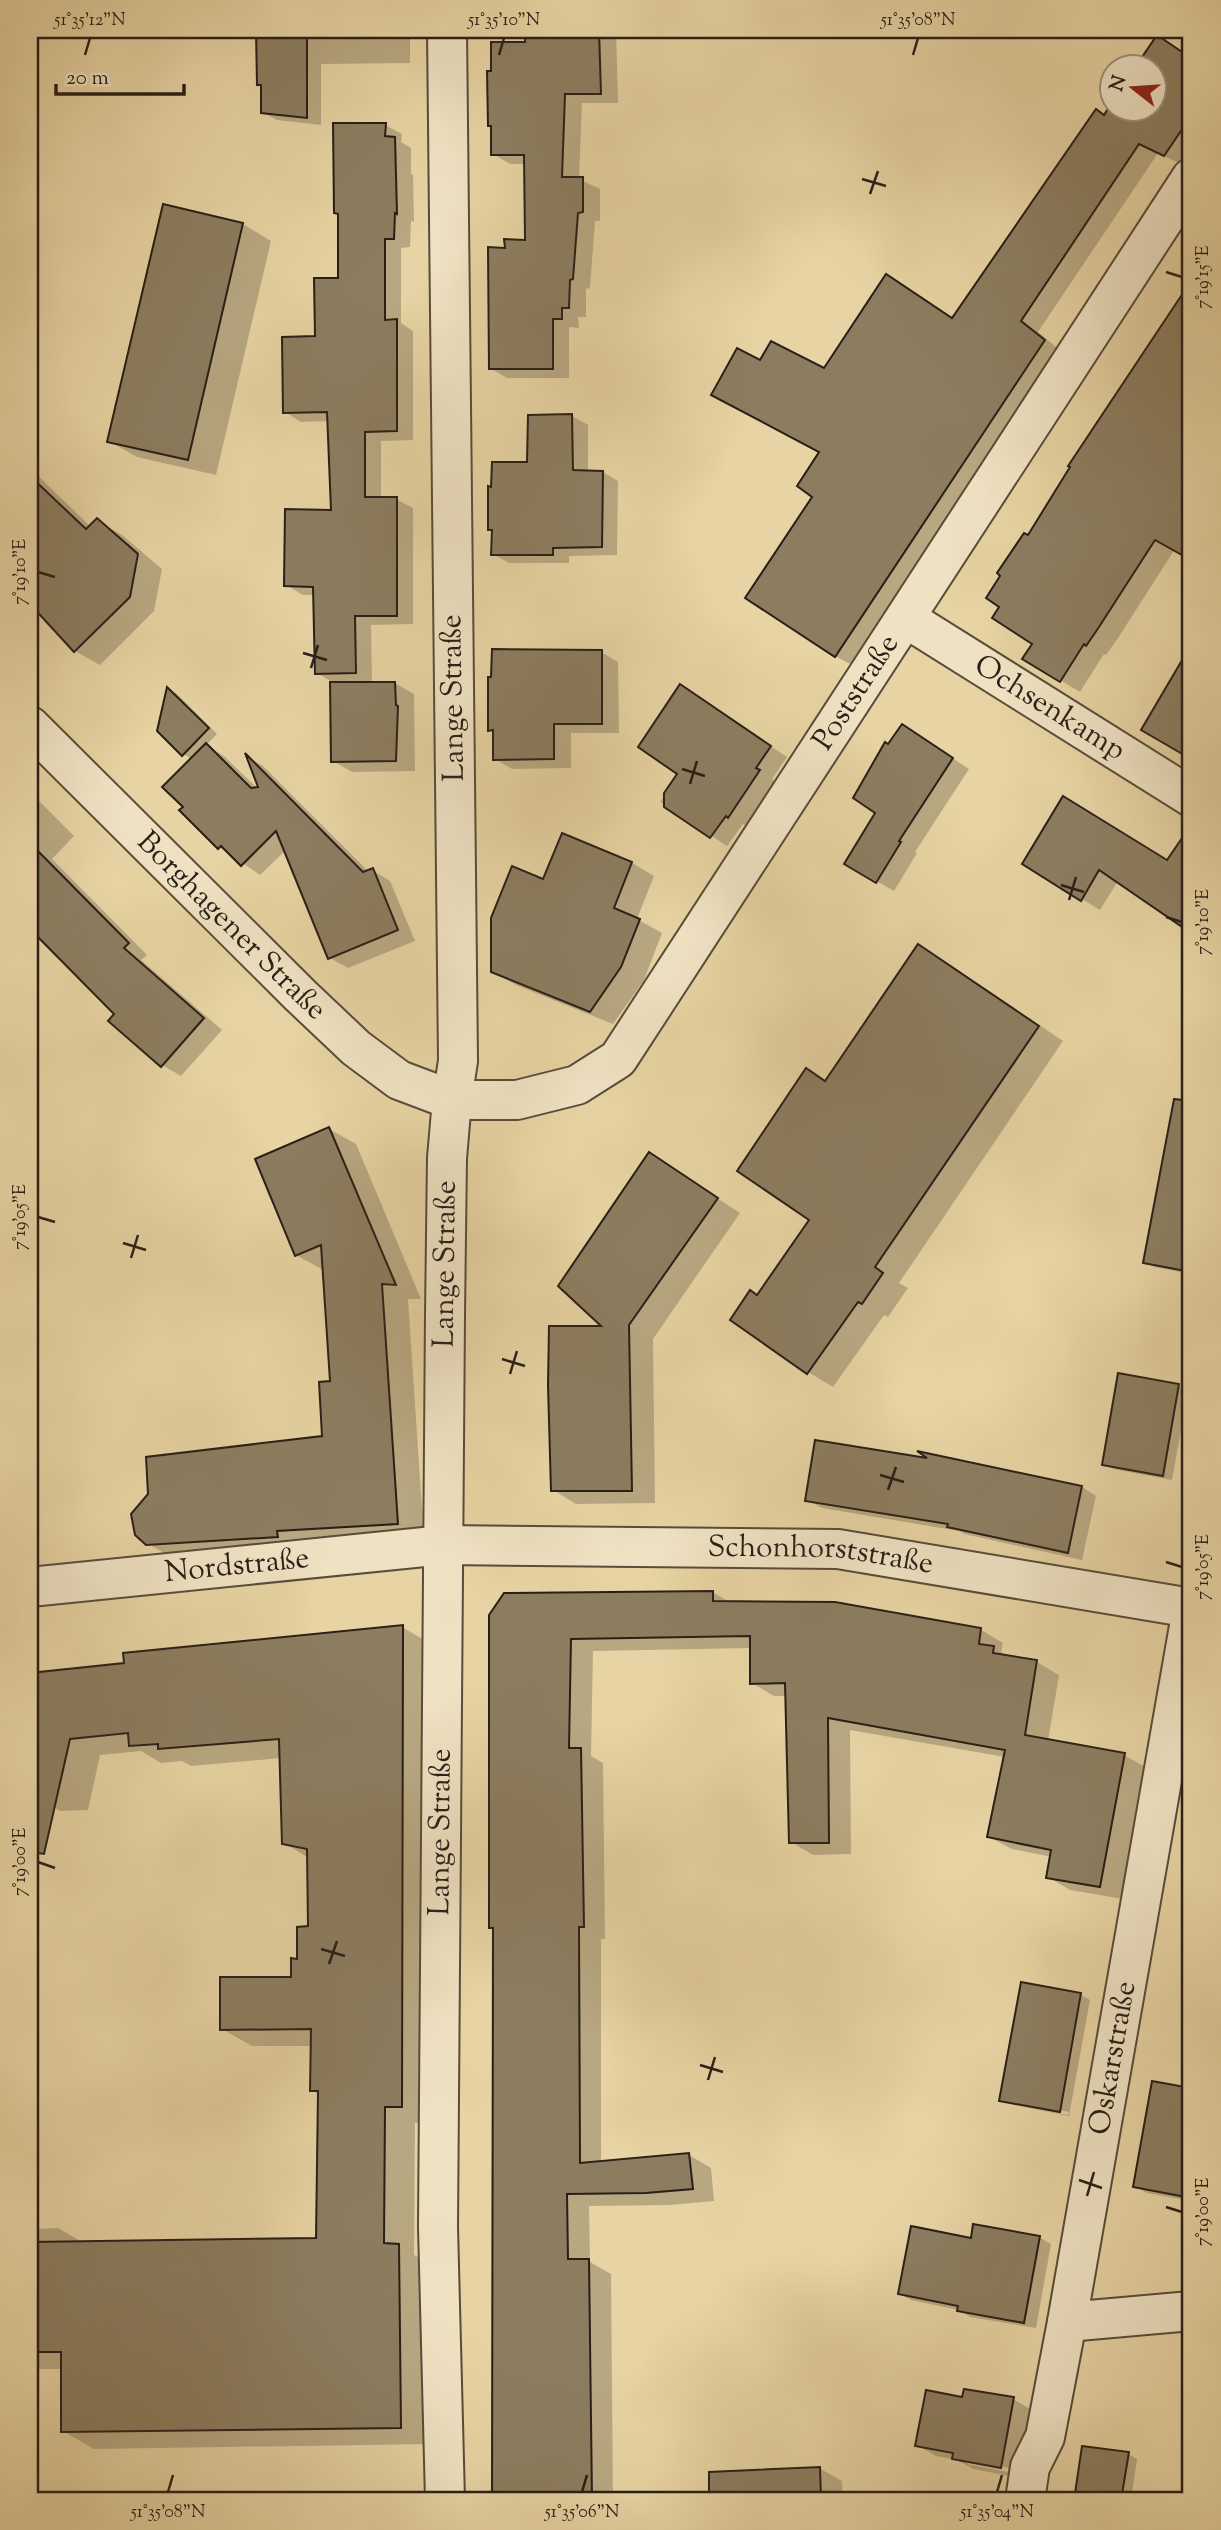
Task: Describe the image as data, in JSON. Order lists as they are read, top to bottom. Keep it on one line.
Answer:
{"streets":{"street":["Poststraße","Lange Straße","Ochsenkamp","Borghagener Straße","Schonhorststraße","Nordstraße","Oskarstraße"]},"crossings":[["Poststraße","Lange Straße"],["Poststraße","Ochsenkamp"],["Poststraße","Borghagener Straße"],["Lange Straße","Borghagener Straße"],["Lange Straße","Schonhorststraße"],["Lange Straße","Nordstraße"],["Schonhorststraße","Nordstraße"]],"scale_bar":"20 m","north":"left","coordinates":["51°35'12\"N","51°35'10\"N","51°35'08\"N","7°19'15\"E","7°19'10\"E","7°19'05\"E","7°19'00\"E","51°35'06\"N","51°35'04\"N"]}
